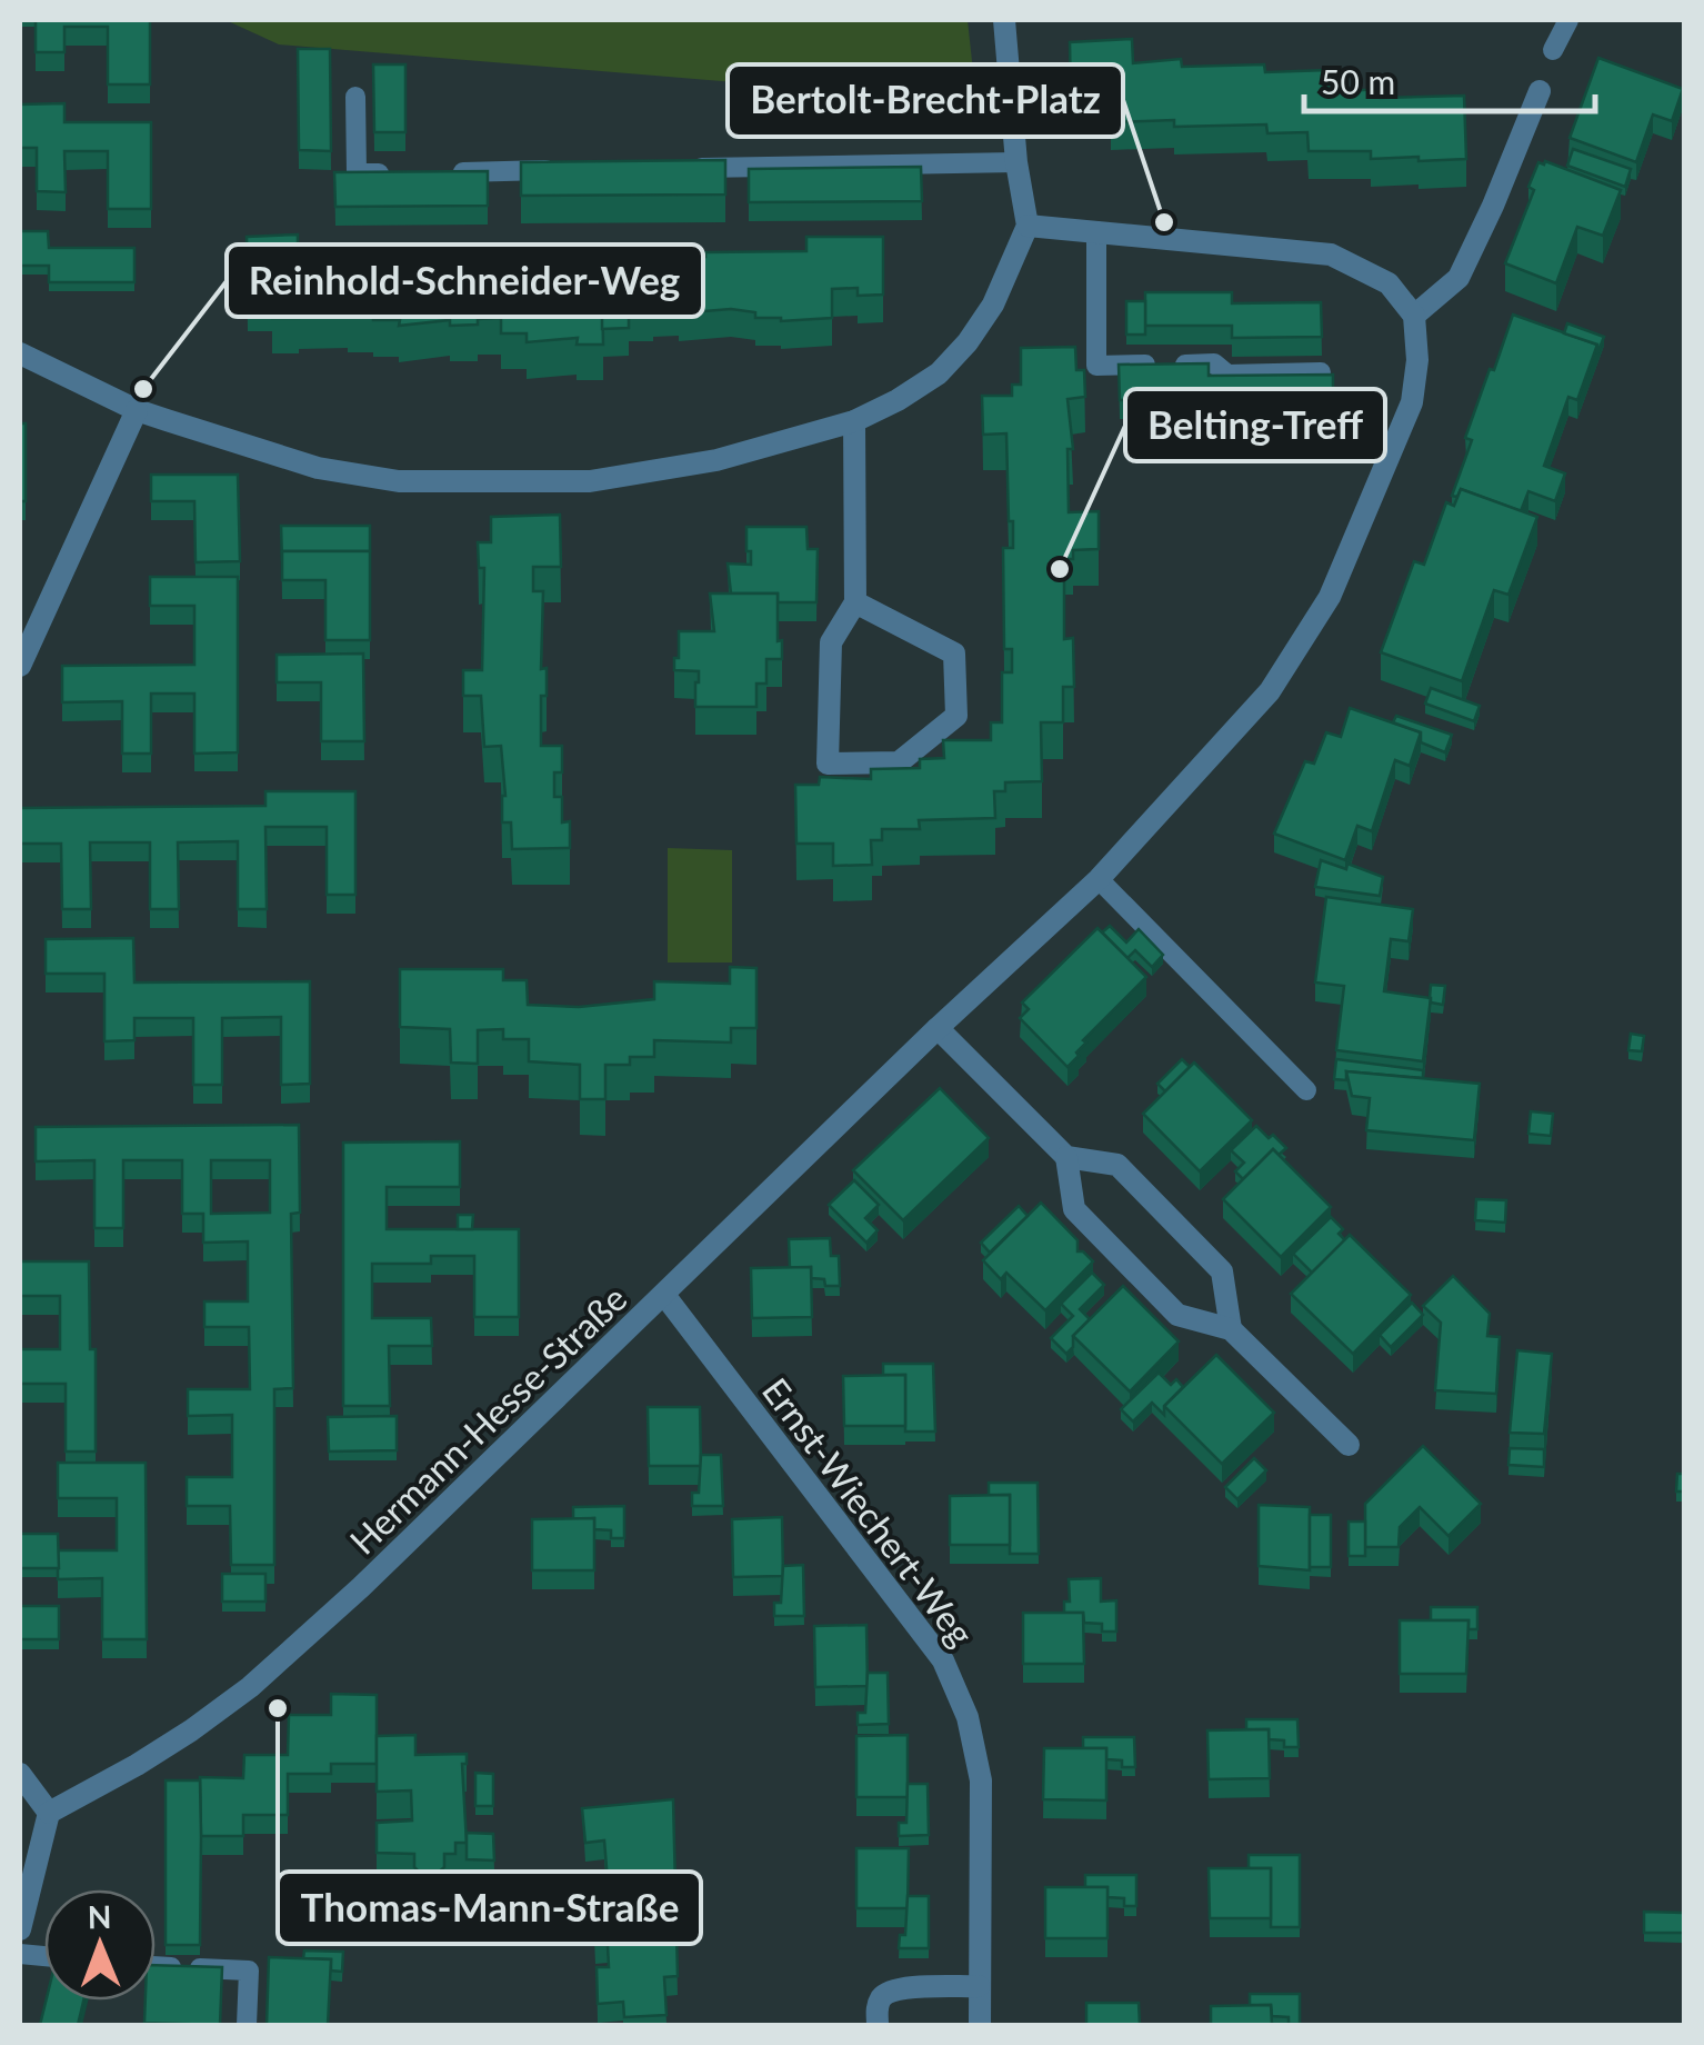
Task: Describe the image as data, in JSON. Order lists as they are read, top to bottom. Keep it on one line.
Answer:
{"streets":{"street":["Hermann-Hesse-Straße","Ernst-Wiechert-Weg"]},"crossings":[["Hermann-Hesse-Straße","Ernst-Wiechert-Weg"]],"places":["Bertolt-Brecht-Platz","Reinhold-Schneider-Weg","Belting-Treff","Thomas-Mann-Straße"],"scale_bar":"50 m","north":"top"}
